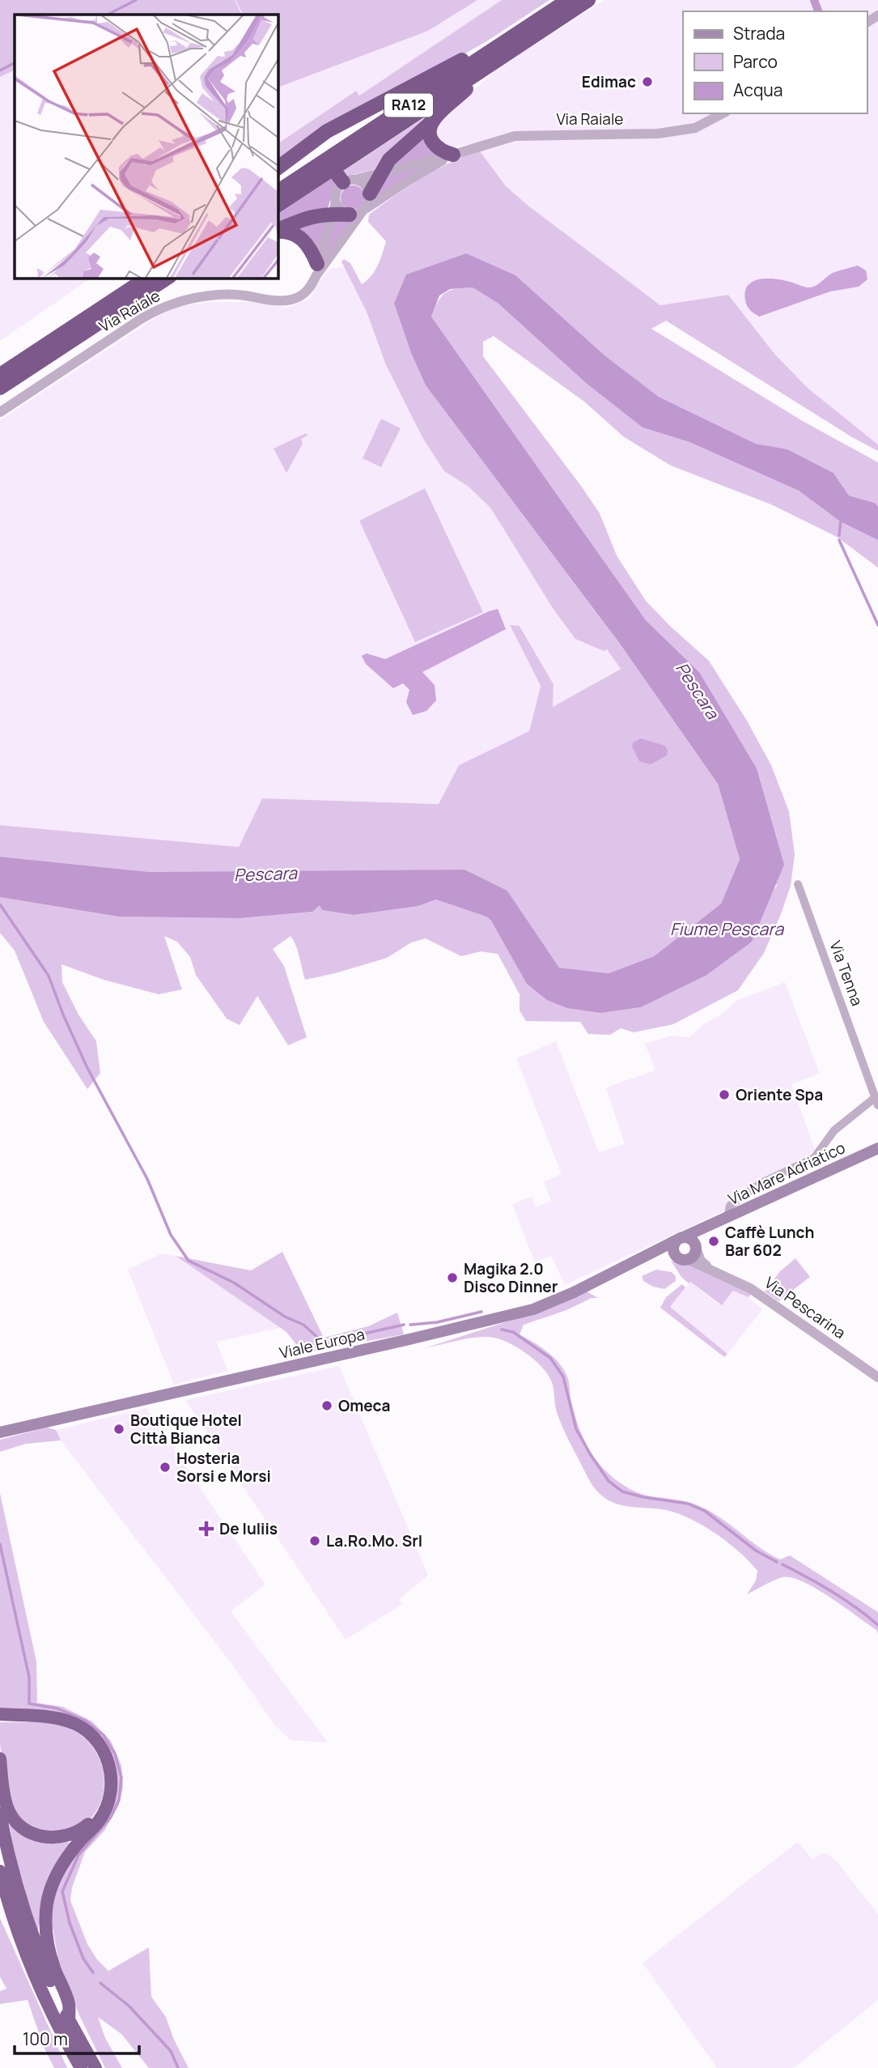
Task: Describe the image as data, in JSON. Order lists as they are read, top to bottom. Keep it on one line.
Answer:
{"streets":{"highway":["RA12"],"main road":["Via Mare Adriatico","Viale Europa"],"street":["Via Raiale","Via Tenna","Via Pescarina"]},"crossings":[["Via Mare Adriatico","Via Pescarina"],["Via Mare Adriatico","Viale Europa"],["Via Pescarina","Viale Europa"]],"water":["Pescara","Fiume Pescara"],"places":{"other":["Edimac","Oriente Spa","Caffè Lunch Bar 602","Magika 2.0 Disco Dinner","Omeca","Boutique Hotel Città Bianca","Hosteria Sorsi e Morsi","La.Ro.Mo. Srl"],"health":["De Iuliis"]},"legend":["Strada","Parco","Acqua"],"scale_bar":"100 m"}
